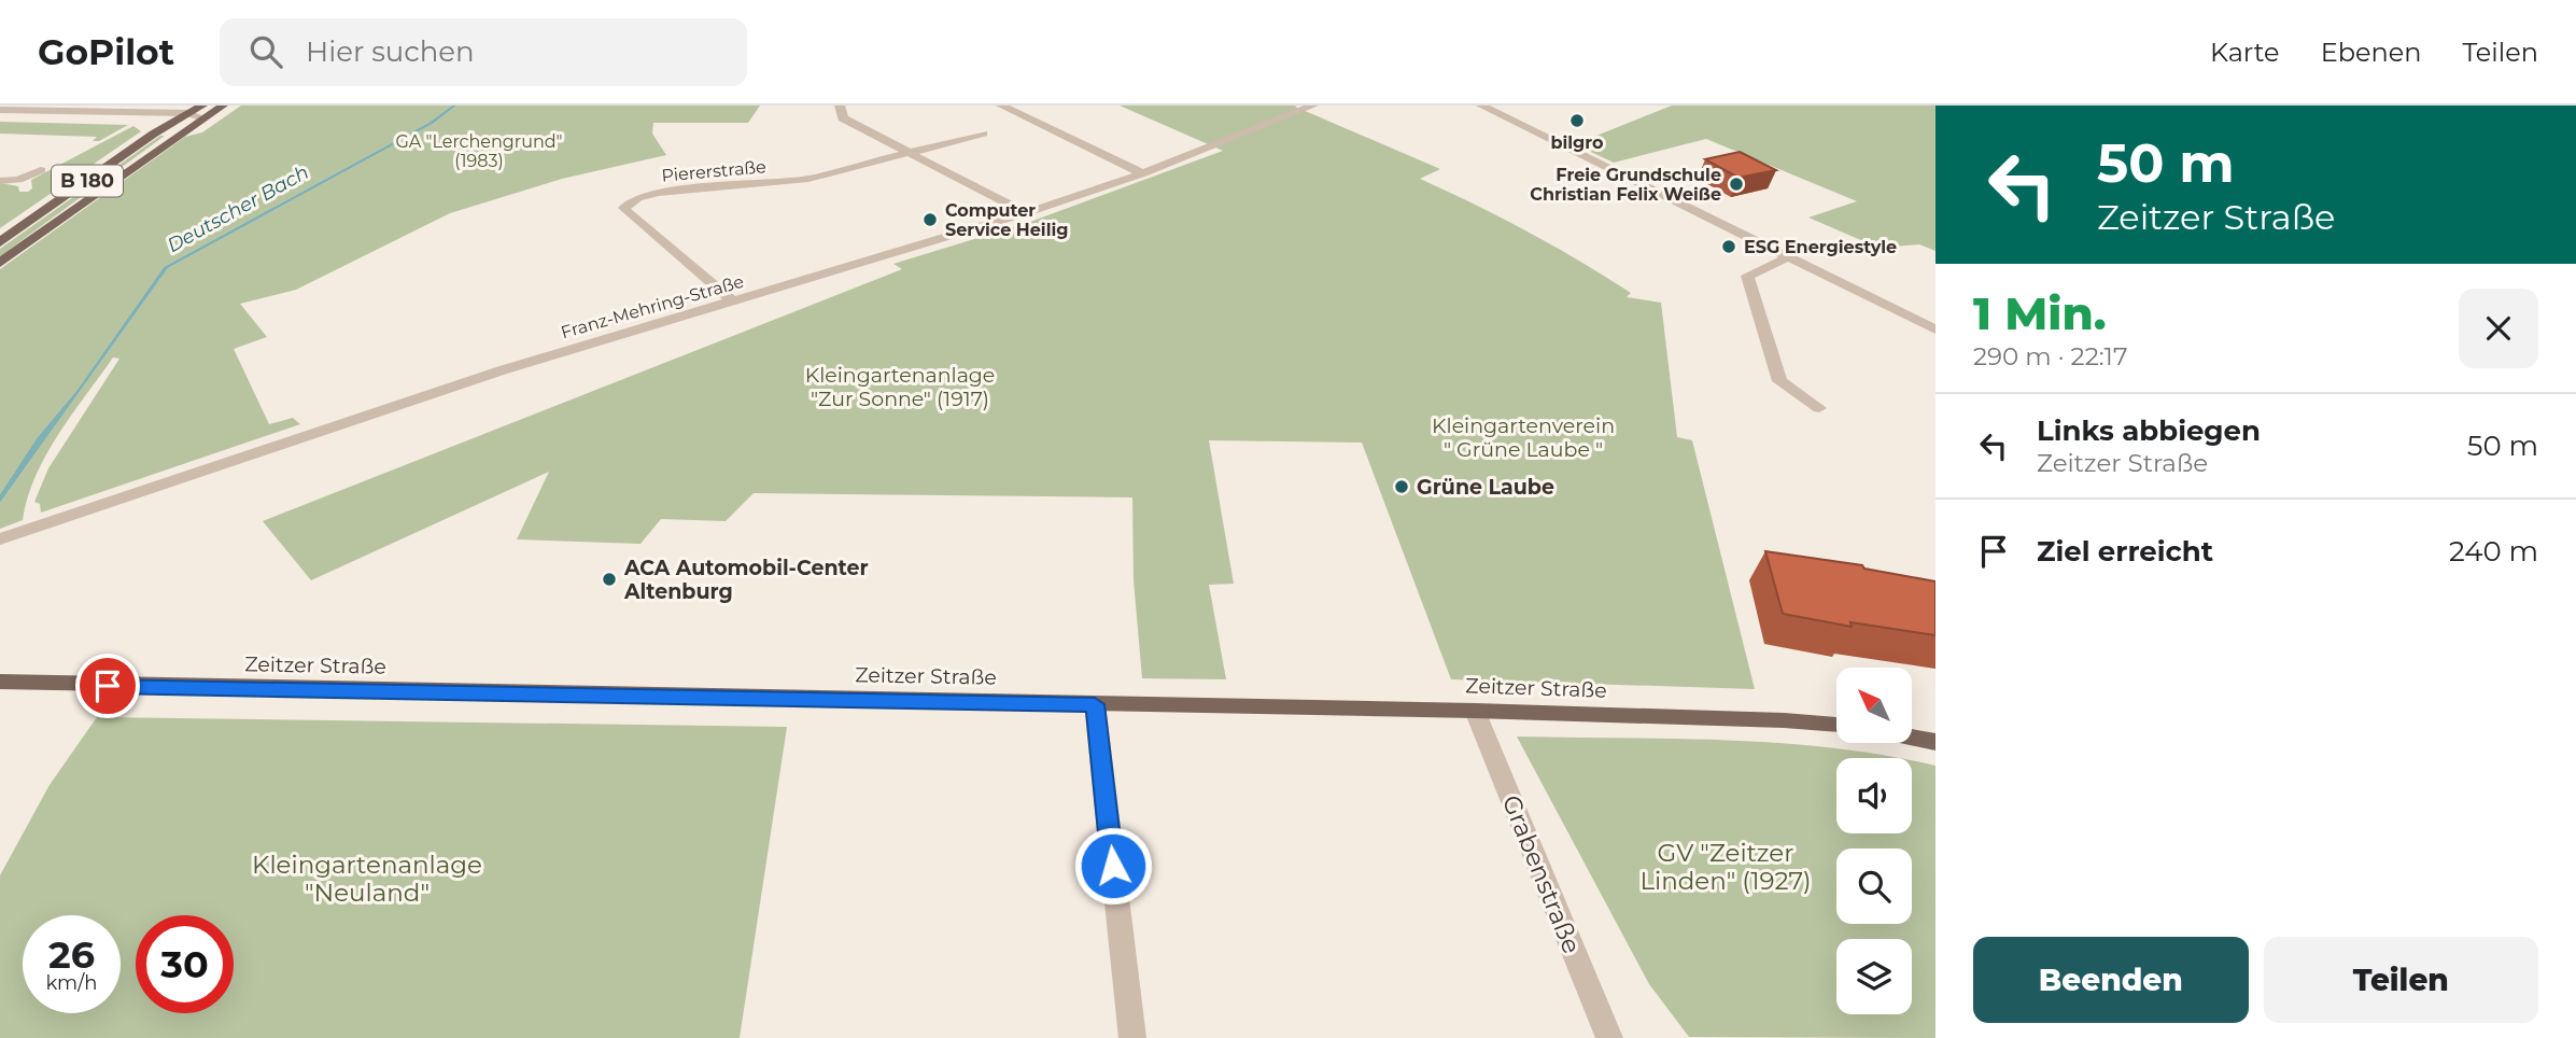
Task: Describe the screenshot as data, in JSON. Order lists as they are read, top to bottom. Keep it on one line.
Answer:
{"streets":{"main road":["B 180","Zeitzer Straße"],"street":["Piererstraße","Franz-Mehring-Straße","Grabenstraße"]},"crossings":[["Piererstraße","Franz-Mehring-Straße"],["Zeitzer Straße","Grabenstraße"]],"water":["Deutscher Bach"],"parks":["GA \"Lerchengrund\" (1983)","Kleingartenanlage \"Zur Sonne\" (1917)","Kleingartenverein \" Grüne Laube \"","GV \"Zeitzer Linden\" (1927)","Kleingartenanlage \"Neuland\""],"places":["bilgro","Freie Grundschule Christian Felix Weiße","Computer Service Heilig","ESG Energiestyle","Grüne Laube","ACA Automobil-Center Altenburg"],"north":"top left","page":{"header":"GoPilot","search":"Hier suchen","nav":["Karte","Ebenen","Teilen"],"turn":["50 m","Zeitzer Straße"],"heading":["1 Min.","290 m · 22:17"],"list":[{"name":"Links abbiegen","note":"Zeitzer Straße","value":"50 m"},{"name":"Ziel erreicht","value":"240 m"}],"speed":"26 km/h","limit":"30","buttons":["Beenden","Teilen"]}}
